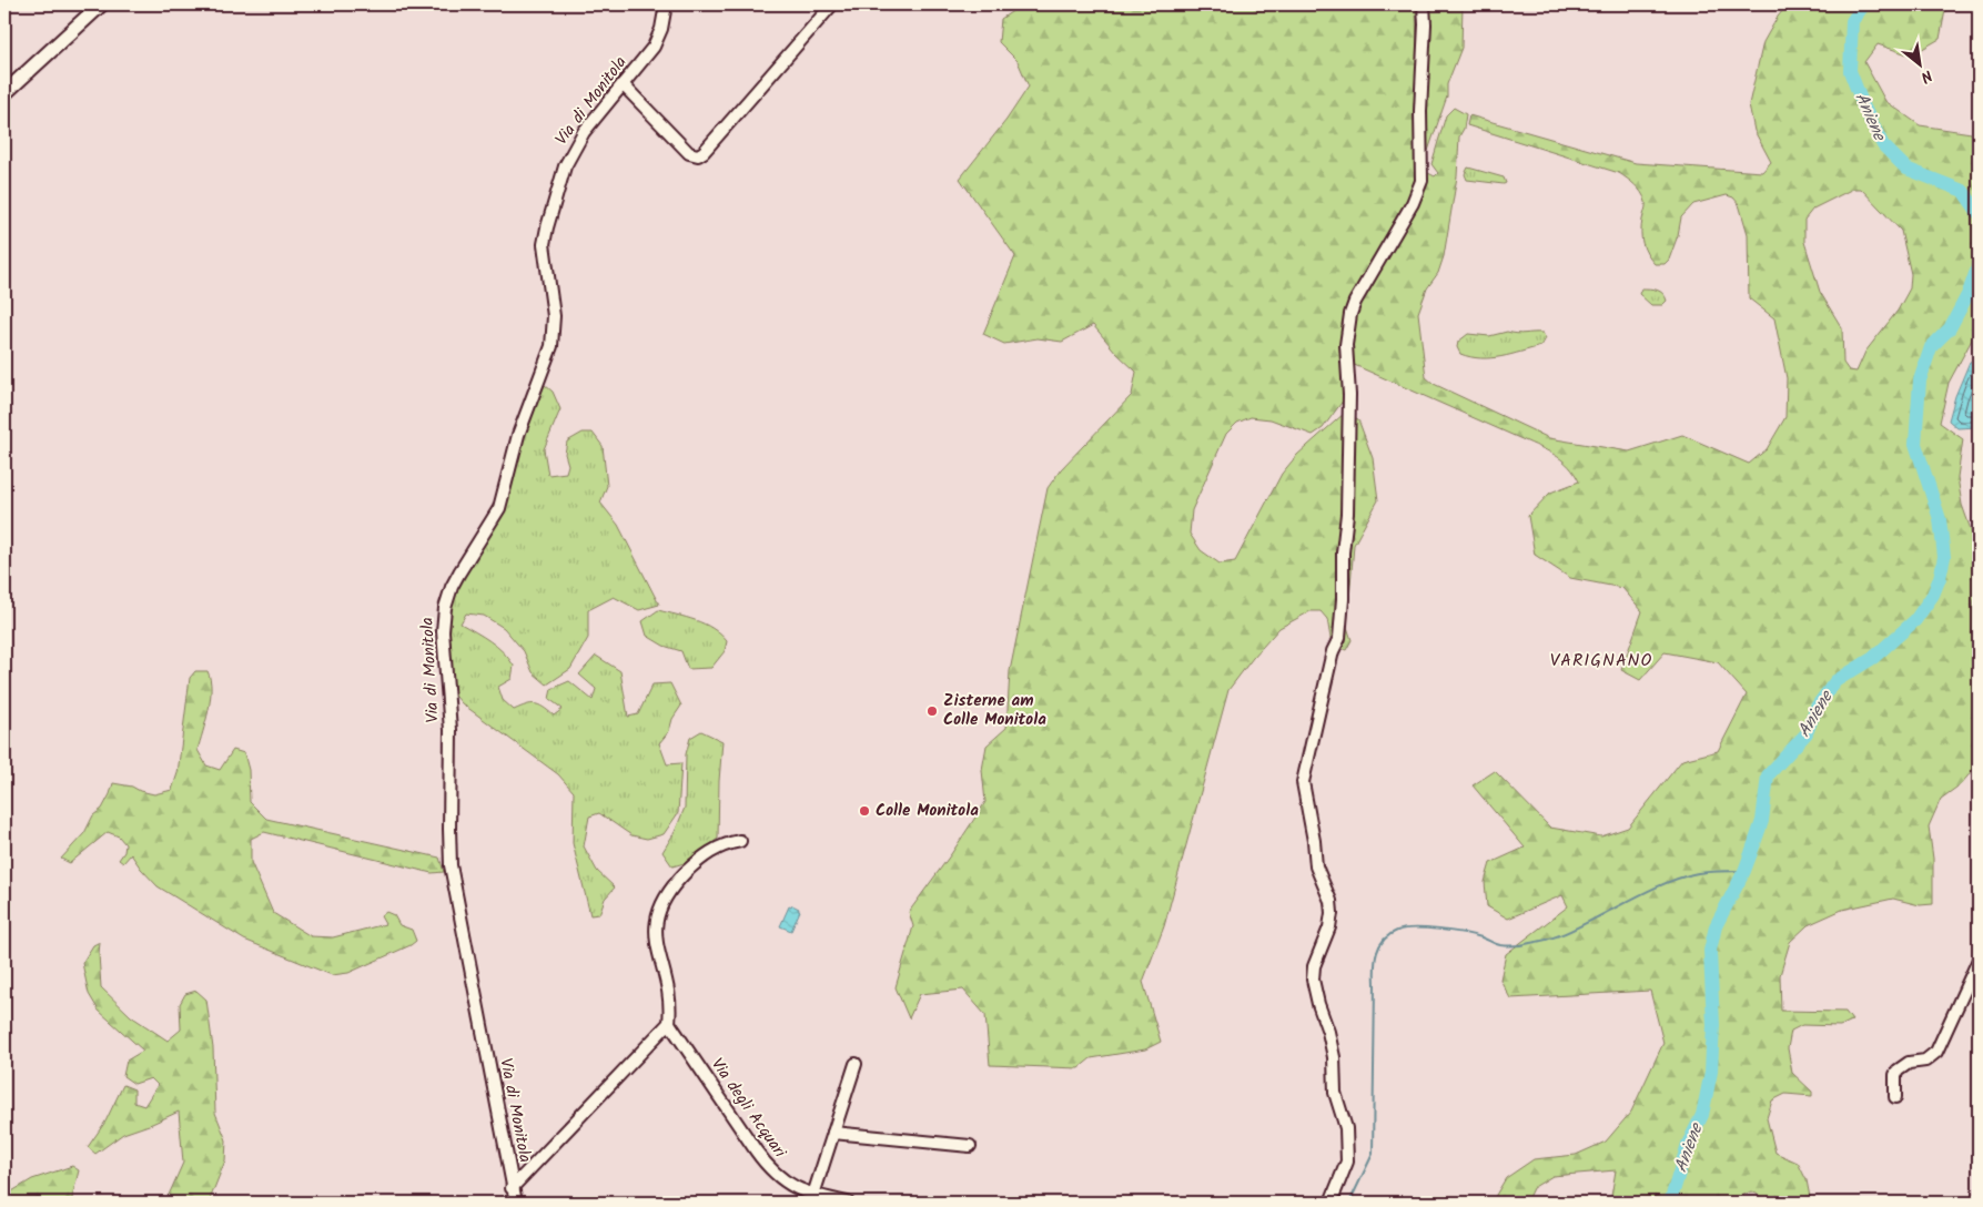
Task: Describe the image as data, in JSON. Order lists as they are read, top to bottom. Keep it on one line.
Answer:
{"streets":{"street":["Via di Monitola","Via degli Acquari"]},"districts":["VARIGNANO"],"water":["Aniene"],"places":["Zisterne am Colle Monitola","Colle Monitola"],"north":"bottom right"}
